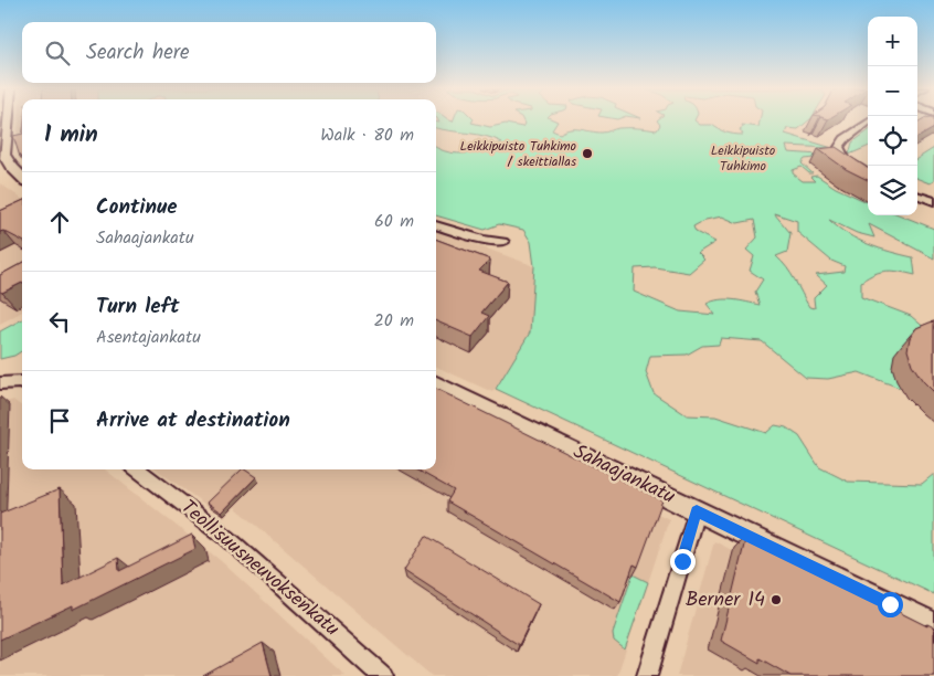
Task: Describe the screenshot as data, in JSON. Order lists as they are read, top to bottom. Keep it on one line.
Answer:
{"streets":{"main road":["Sahaajankatu"],"street":["Teollisuusneuvoksenkatu"]},"parks":["Leikkipuisto Tuhkimo"],"places":["Leikkipuisto Tuhkimo / skeittiallas","Berner 14"],"page":{"map_buttons":["+","−"],"search":"Search here","heading":["1 min","Walk · 80 m"],"list":[["Continue","Sahaajankatu","60 m"],["Turn left","Asentajankatu","20 m"],"Arrive at destination"]}}
